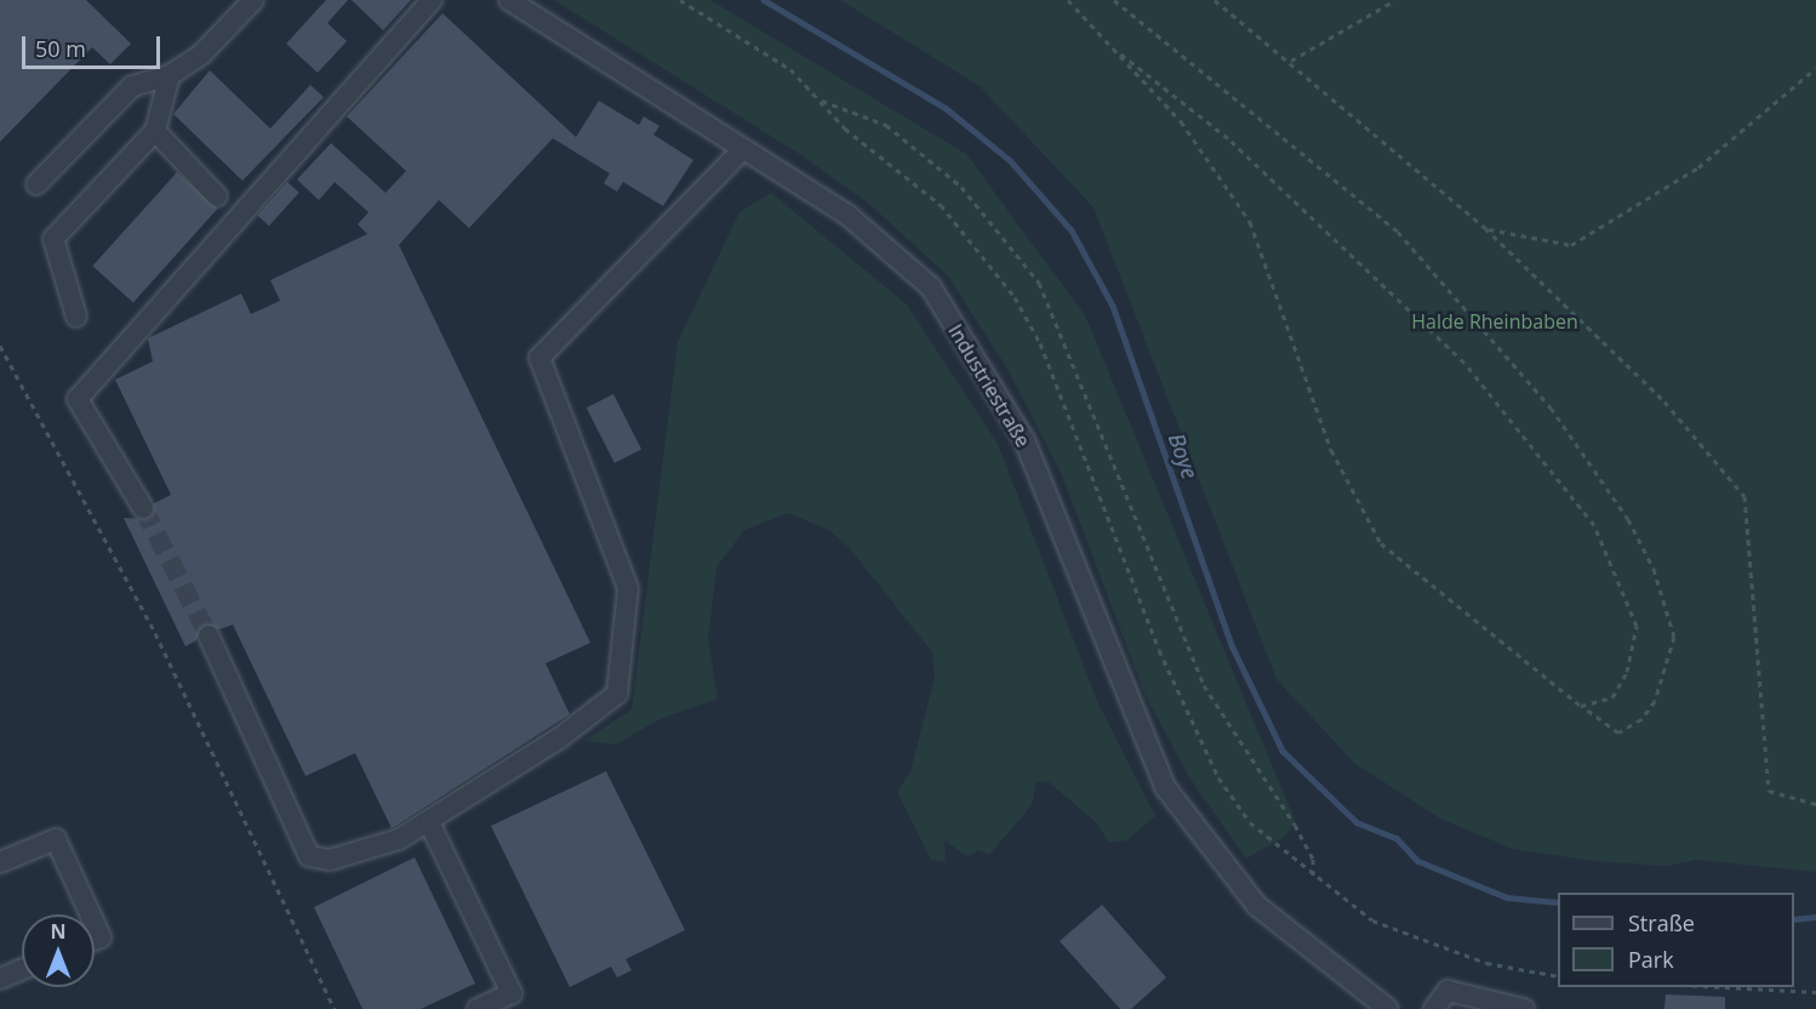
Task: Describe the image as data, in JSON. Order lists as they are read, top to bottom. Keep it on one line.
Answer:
{"streets":{"street":["Industriestraße"]},"water":["Boye"],"parks":["Halde Rheinbaben"],"legend":["Straße","Park"],"scale_bar":"50 m","north":"top"}
